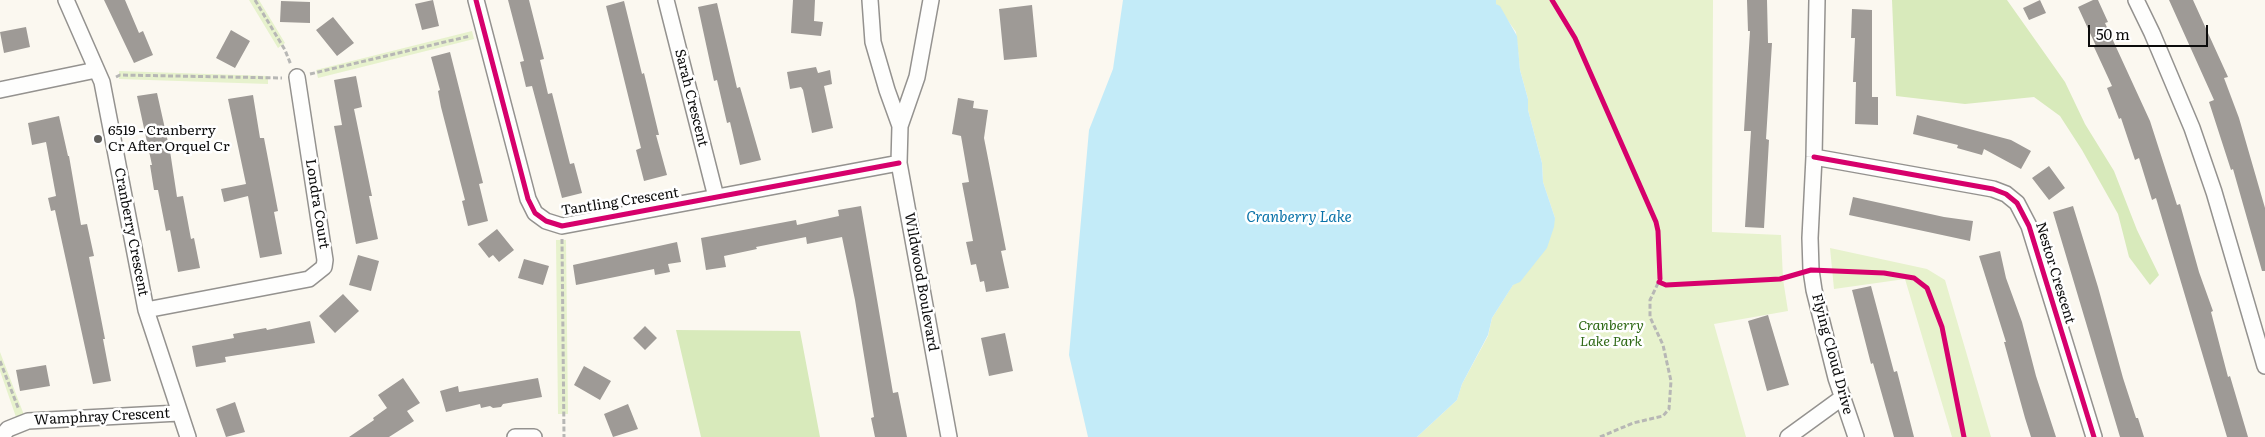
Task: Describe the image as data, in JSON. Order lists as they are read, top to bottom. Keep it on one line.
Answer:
{"streets":{"street":["Sarah Crescent","Tantling Crescent","Londra Court","Cranberry Crescent","Nestor Crescent","Wildwood Boulevard","Flying Cloud Drive","Wamphray Crescent"]},"crossings":[["Sarah Crescent","Tantling Crescent"],["Tantling Crescent","Wildwood Boulevard"],["Londra Court","Cranberry Crescent"],["Cranberry Crescent","Wamphray Crescent"],["Nestor Crescent","Flying Cloud Drive"]],"water":["Cranberry Lake"],"parks":["Cranberry Lake Park"],"places":["6519 - Cranberry Cr After Orquel Cr"],"scale_bar":"50 m"}
